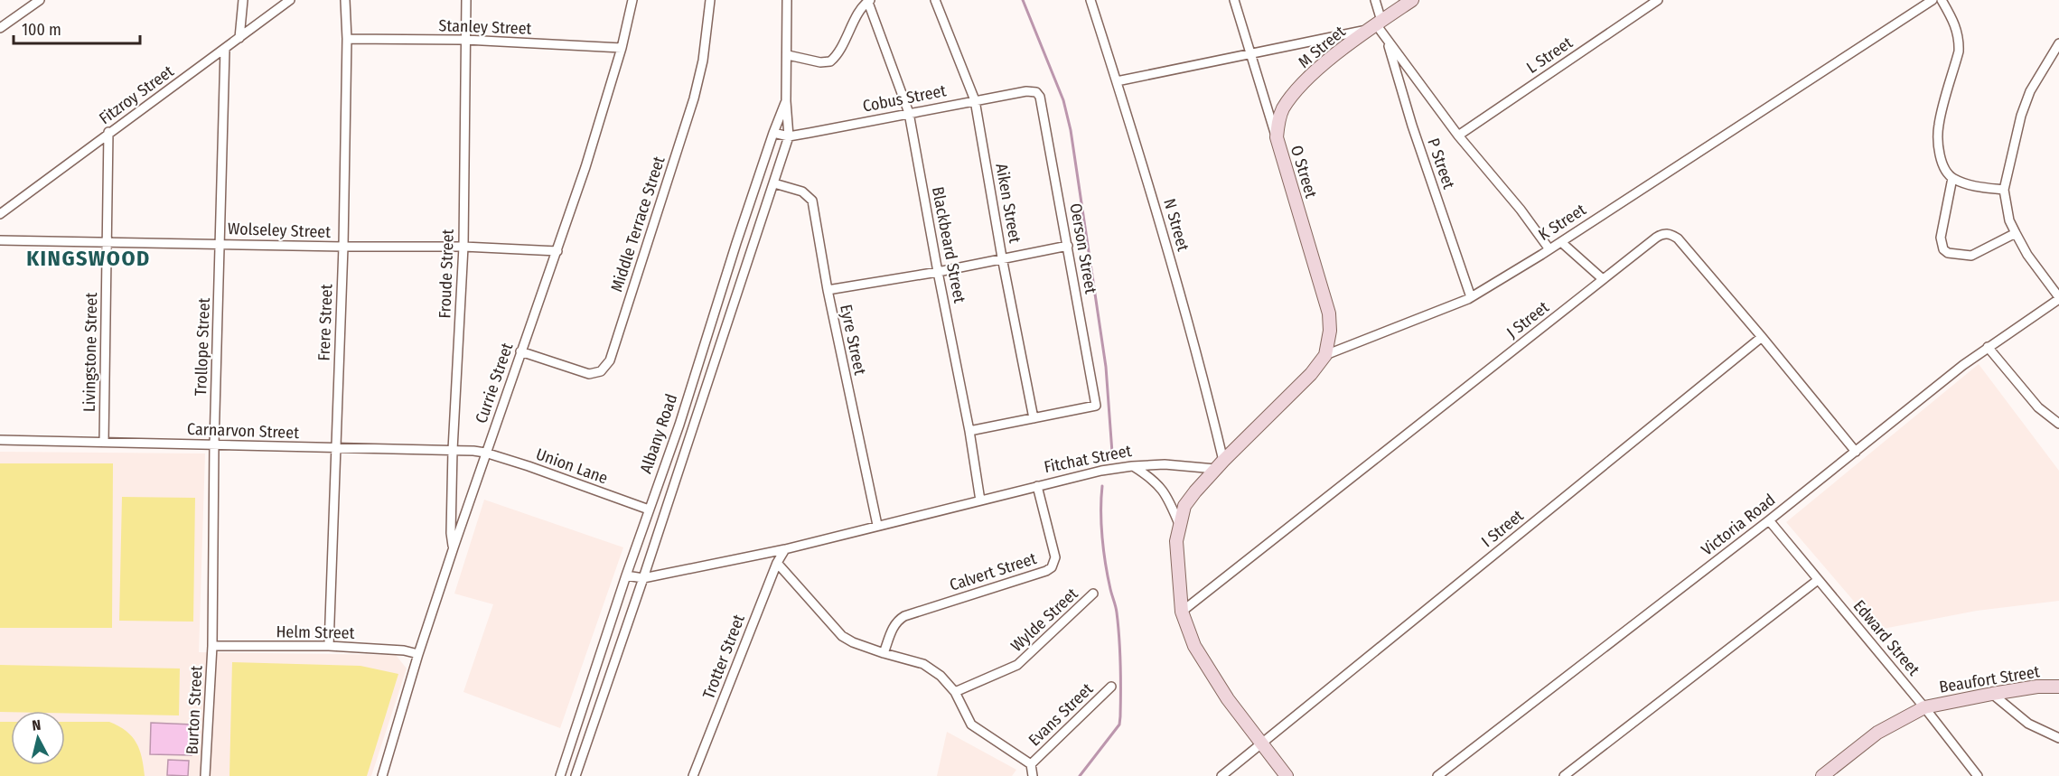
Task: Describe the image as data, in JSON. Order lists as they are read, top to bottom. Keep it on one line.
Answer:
{"streets":{"street":["Stanley Street","M Street","L Street","Fitzroy Street","Cobus Street","P Street","O Street","Aiken Street","K Street","Middle Terrace Street","N Street","Wolseley Street","Blackbeard Street","Oerson Street","Froude Street","J Street","Frere Street","Eyre Street","Trollope Street","Livingstone Street","Currie Street","Carnarvon Street","Albany Road","Fitchat Street","Union Lane","Victoria Road","I Street","Calvert Street","Wylde Street","Helm Street","Edward Street","Trotter Street","Beaufort Street","Burton Street","Evans Street"]},"crossings":[["Stanley Street","Froude Street"],["Stanley Street","Frere Street"],["Stanley Street","Currie Street"],["M Street","P Street"],["M Street","O Street"],["L Street","P Street"],["Fitzroy Street","Trollope Street"],["Fitzroy Street","Livingstone Street"],["Cobus Street","Aiken Street"],["Cobus Street","Blackbeard Street"],["Cobus Street","Oerson Street"],["Cobus Street","Albany Road"],["P Street","K Street"],["O Street","K Street"],["Aiken Street","Oerson Street"],["Middle Terrace Street","Currie Street"],["N Street","Fitchat Street"],["Wolseley Street","Froude Street"],["Wolseley Street","Frere Street"],["Wolseley Street","Trollope Street"],["Wolseley Street","Livingstone Street"],["Wolseley Street","Currie Street"],["Blackbeard Street","Fitchat Street"],["Froude Street","Currie Street"],["Froude Street","Carnarvon Street"],["J Street","Victoria Road"],["J Street","I Street"],["Frere Street","Carnarvon Street"],["Frere Street","Helm Street"],["Eyre Street","Albany Road"],["Eyre Street","Fitchat Street"],["Trollope Street","Carnarvon Street"],["Trollope Street","Helm Street"],["Trollope Street","Burton Street"],["Livingstone Street","Carnarvon Street"],["Currie Street","Carnarvon Street"],["Currie Street","Union Lane"],["Currie Street","Helm Street"],["Carnarvon Street","Union Lane"],["Albany Road","Fitchat Street"],["Albany Road","Union Lane"],["Fitchat Street","Calvert Street"],["Fitchat Street","Trotter Street"],["Victoria Road","Edward Street"],["Helm Street","Burton Street"],["Edward Street","Beaufort Street"]],"districts":["KINGSWOOD"],"scale_bar":"100 m","north":"top"}
